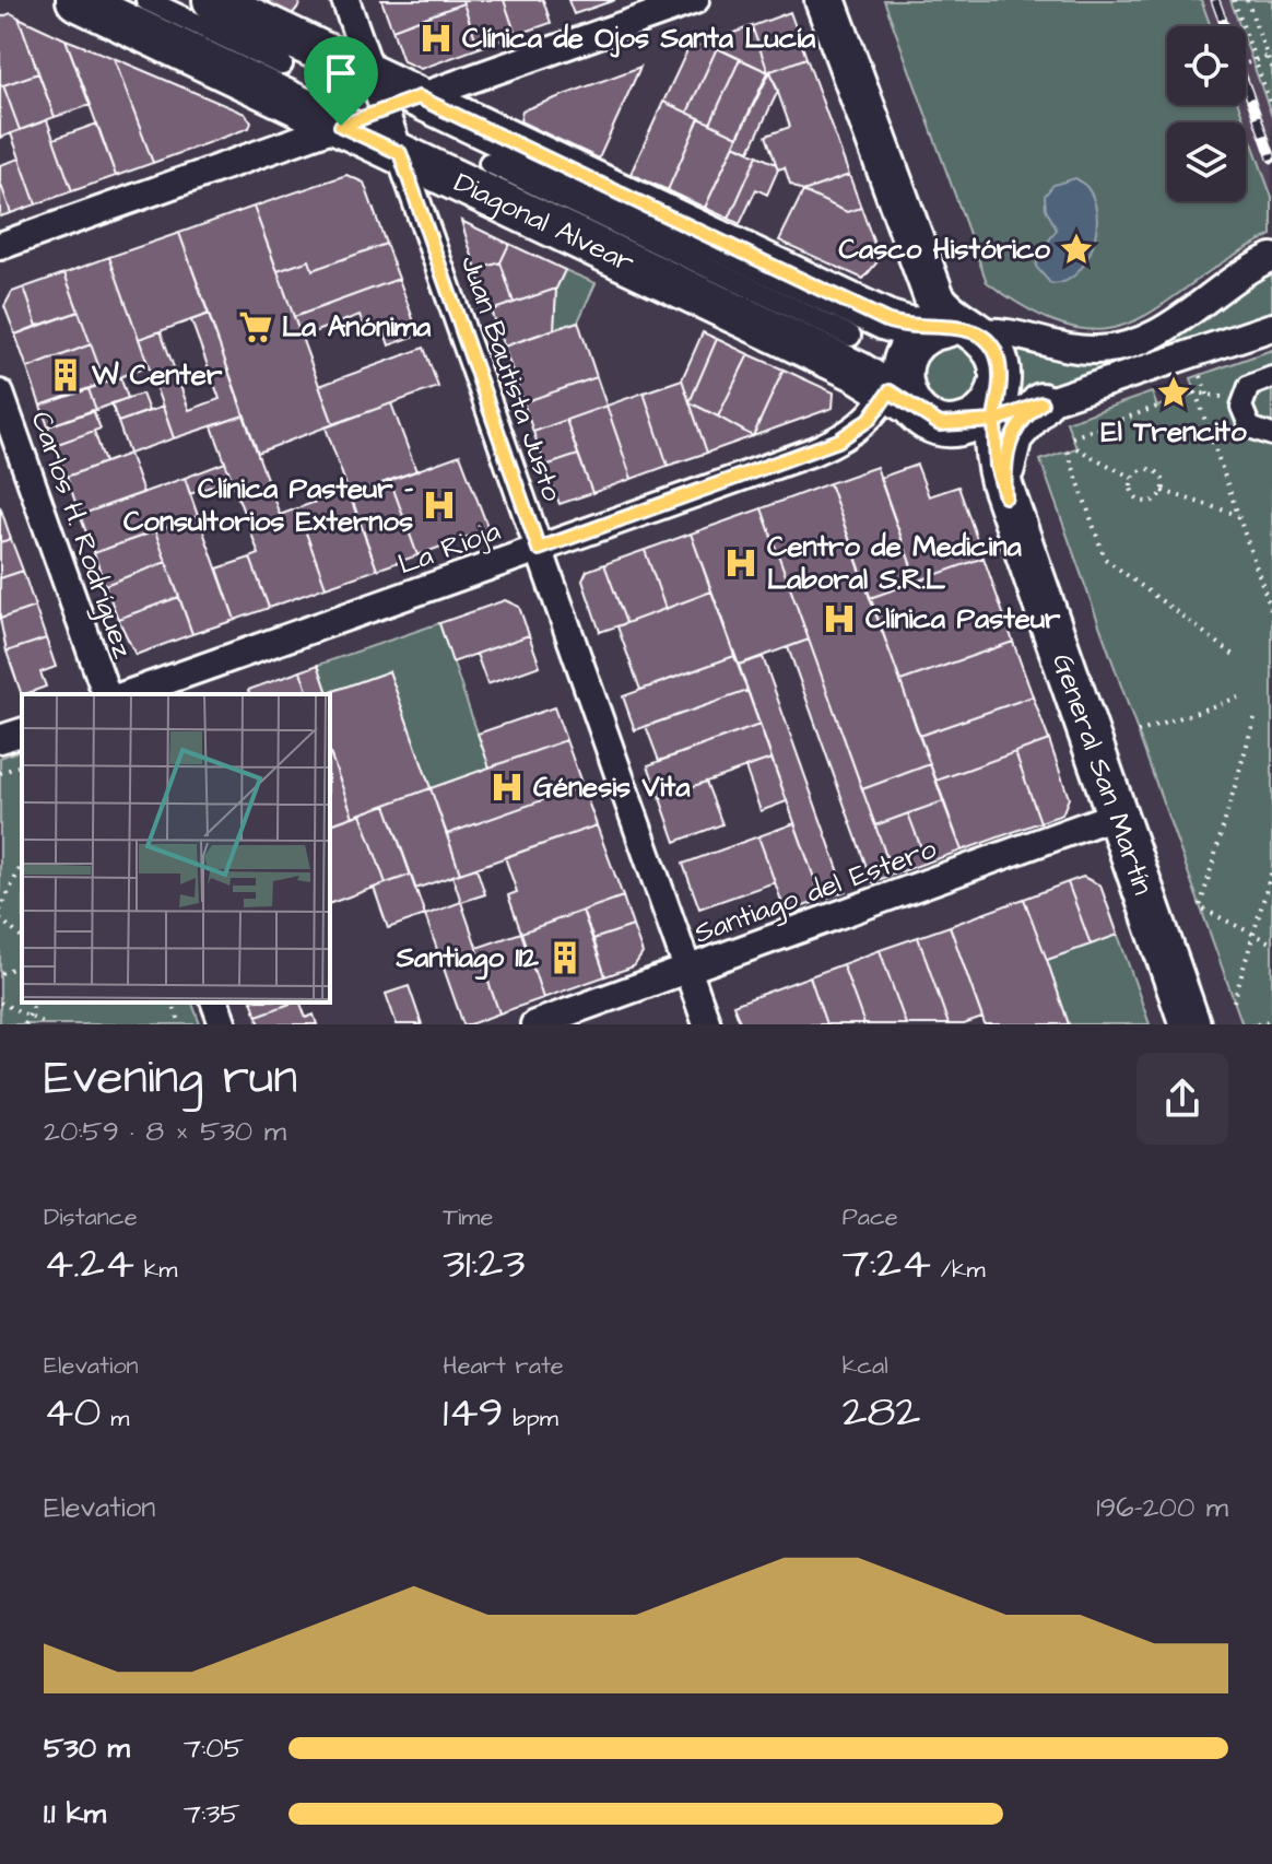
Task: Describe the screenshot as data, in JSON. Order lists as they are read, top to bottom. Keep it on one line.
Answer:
{"streets":{"main road":["Diagonal Alvear","General San Martín"],"street":["Juan Bautista Justo","Carlos H. Rodríguez","La Rioja","Santiago del Estero"]},"crossings":[["Diagonal Alvear","Juan Bautista Justo"],["Diagonal Alvear","La Rioja"],["Diagonal Alvear","General San Martín"],["Juan Bautista Justo","La Rioja"],["Juan Bautista Justo","Santiago del Estero"],["La Rioja","General San Martín"],["General San Martín","Santiago del Estero"]],"places":{"hospital":["Clínica de Ojos Santa Lucía","Clínica Pasteur - Consultorios Externos","Centro de Medicina Laboral S.R.L","Clínica Pasteur","Génesis Vita"],"place":["Casco Histórico","El Trencito"],"supermarket":["La Anónima"],"building":["W Center","Santiago 112"]},"page":{"heading":["Evening run","20:59 · 8 × 530 m"],"stats":[["Distance","4.24 km"],["Time","31:23"],["Pace","7:24 /km"],["Elevation","40 m"],["Heart rate","149 bpm"],["kcal","282"]],"chart":["Elevation","196–200 m"],"list":[{"name":"530 m","note":"7:05"},{"name":"1.1 km","note":"7:35"}]}}
